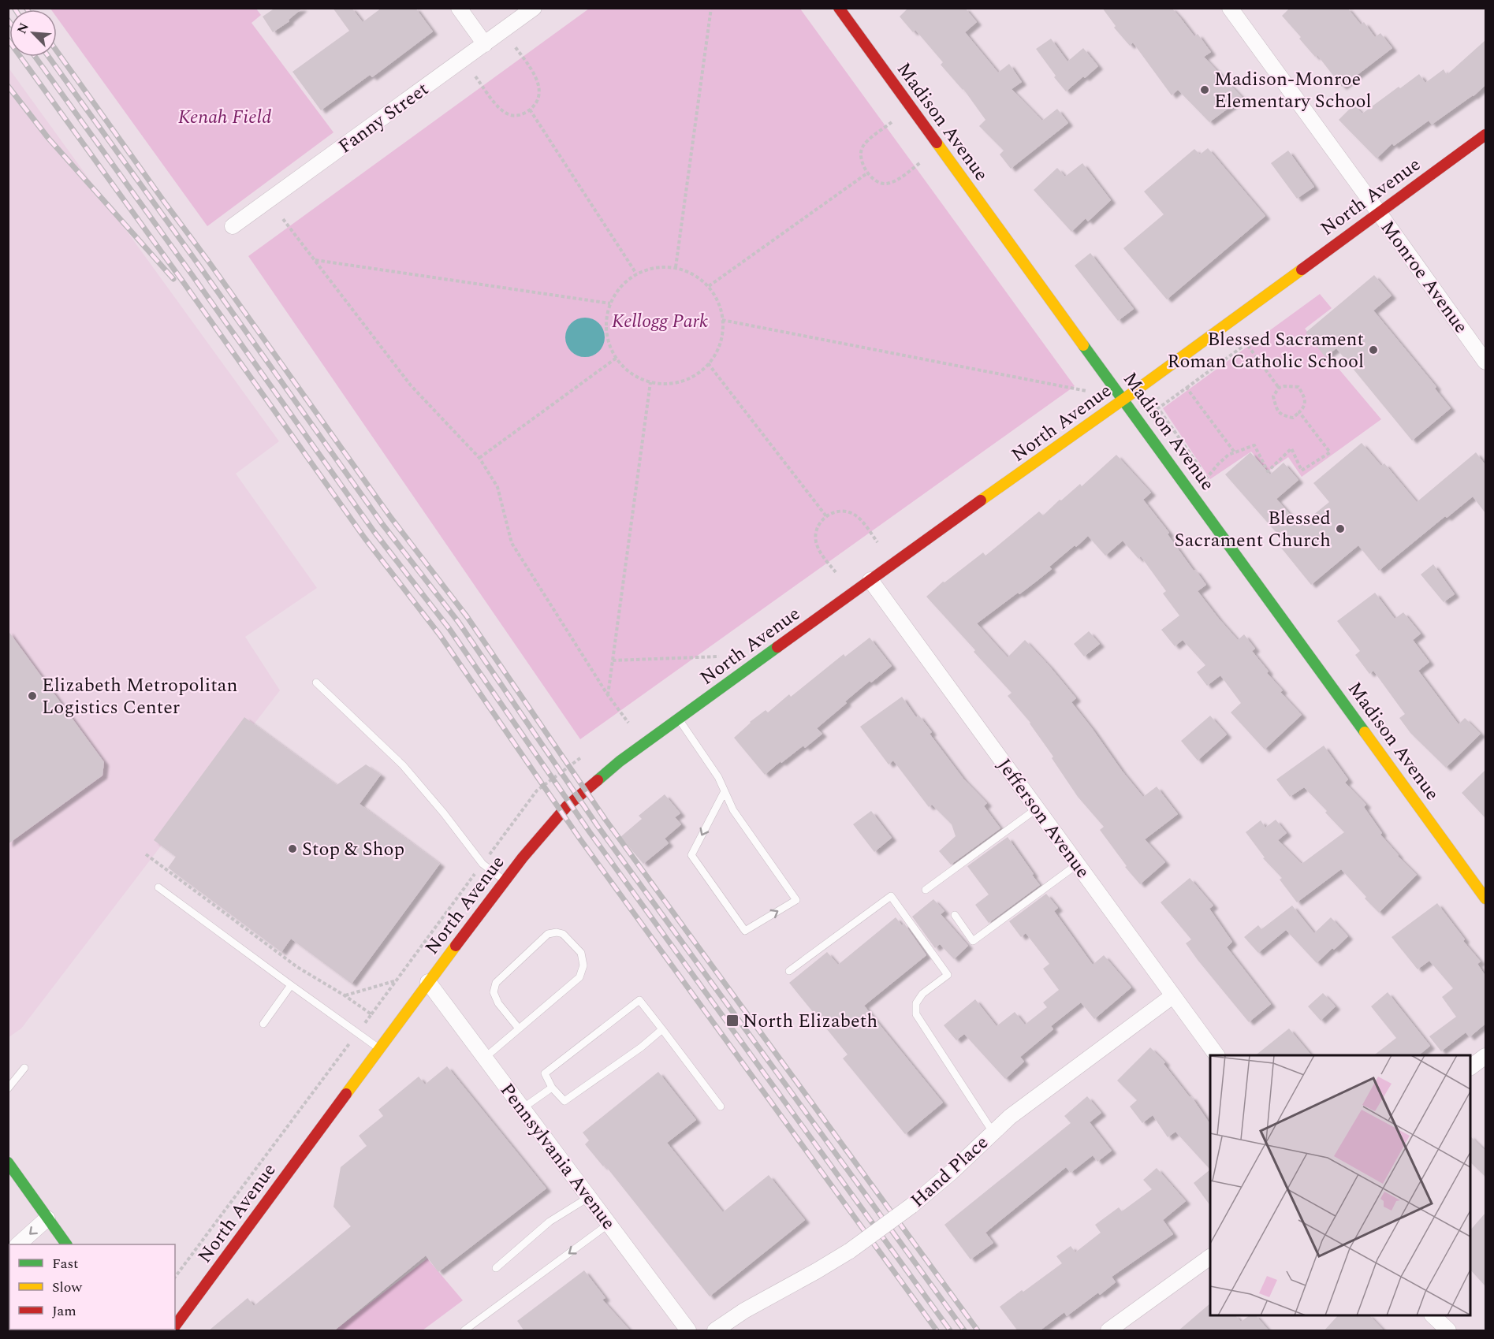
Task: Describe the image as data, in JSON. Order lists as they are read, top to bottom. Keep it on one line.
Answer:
{"streets":{"main road":["Madison Avenue","North Avenue"],"street":["Fanny Street","Monroe Avenue","Jefferson Avenue","Pennsylvania Avenue","Hand Place"]},"crossings":[["Madison Avenue","North Avenue"],["North Avenue","Monroe Avenue"],["North Avenue","Jefferson Avenue"],["North Avenue","Pennsylvania Avenue"],["Jefferson Avenue","Hand Place"]],"parks":["Kenah Field","Kellogg Park"],"places":{"other":["Madison-Monroe Elementary School","Blessed Sacrament Roman Catholic School","Blessed Sacrament Church","Elizabeth Metropolitan Logistics Center","Stop & Shop"],"transit":["North Elizabeth"]},"legend":["Fast","Slow","Jam"],"north":"top left"}
